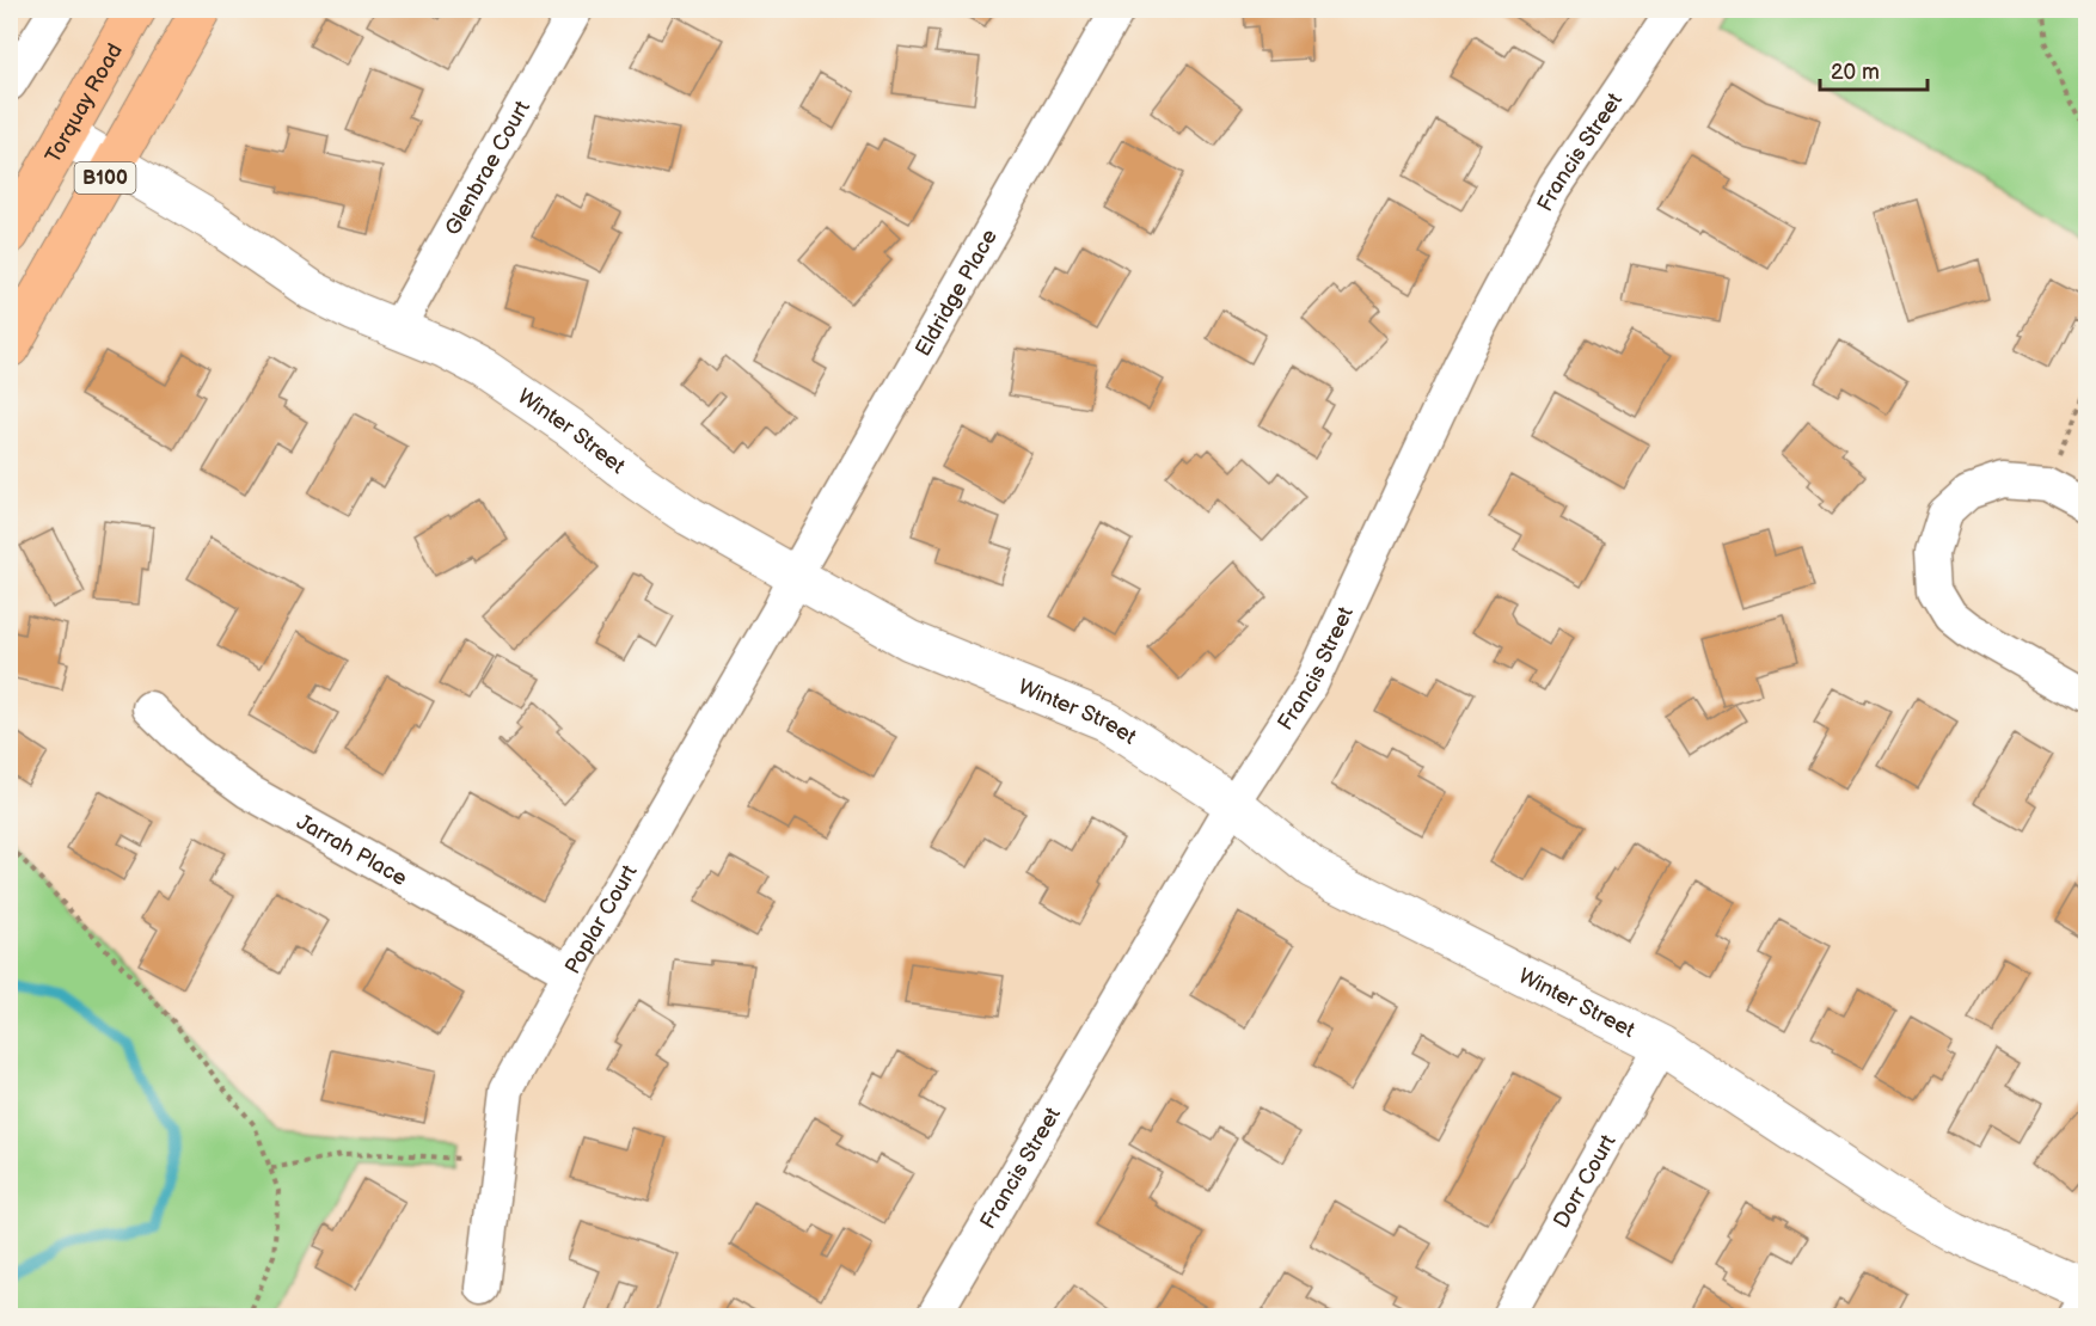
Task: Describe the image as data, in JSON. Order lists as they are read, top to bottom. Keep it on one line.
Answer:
{"streets":{"main road":["Torquay Road","B100"],"street":["Francis Street","Glenbrae Court","Eldridge Place","Winter Street","Jarrah Place","Poplar Court","Dorr Court"]},"crossings":[["Torquay Road","Winter Street"],["Francis Street","Winter Street"],["Glenbrae Court","Winter Street"],["B100","Winter Street"],["Eldridge Place","Winter Street"],["Eldridge Place","Poplar Court"],["Winter Street","Poplar Court"],["Winter Street","Dorr Court"],["Jarrah Place","Poplar Court"]],"scale_bar":"20 m"}
